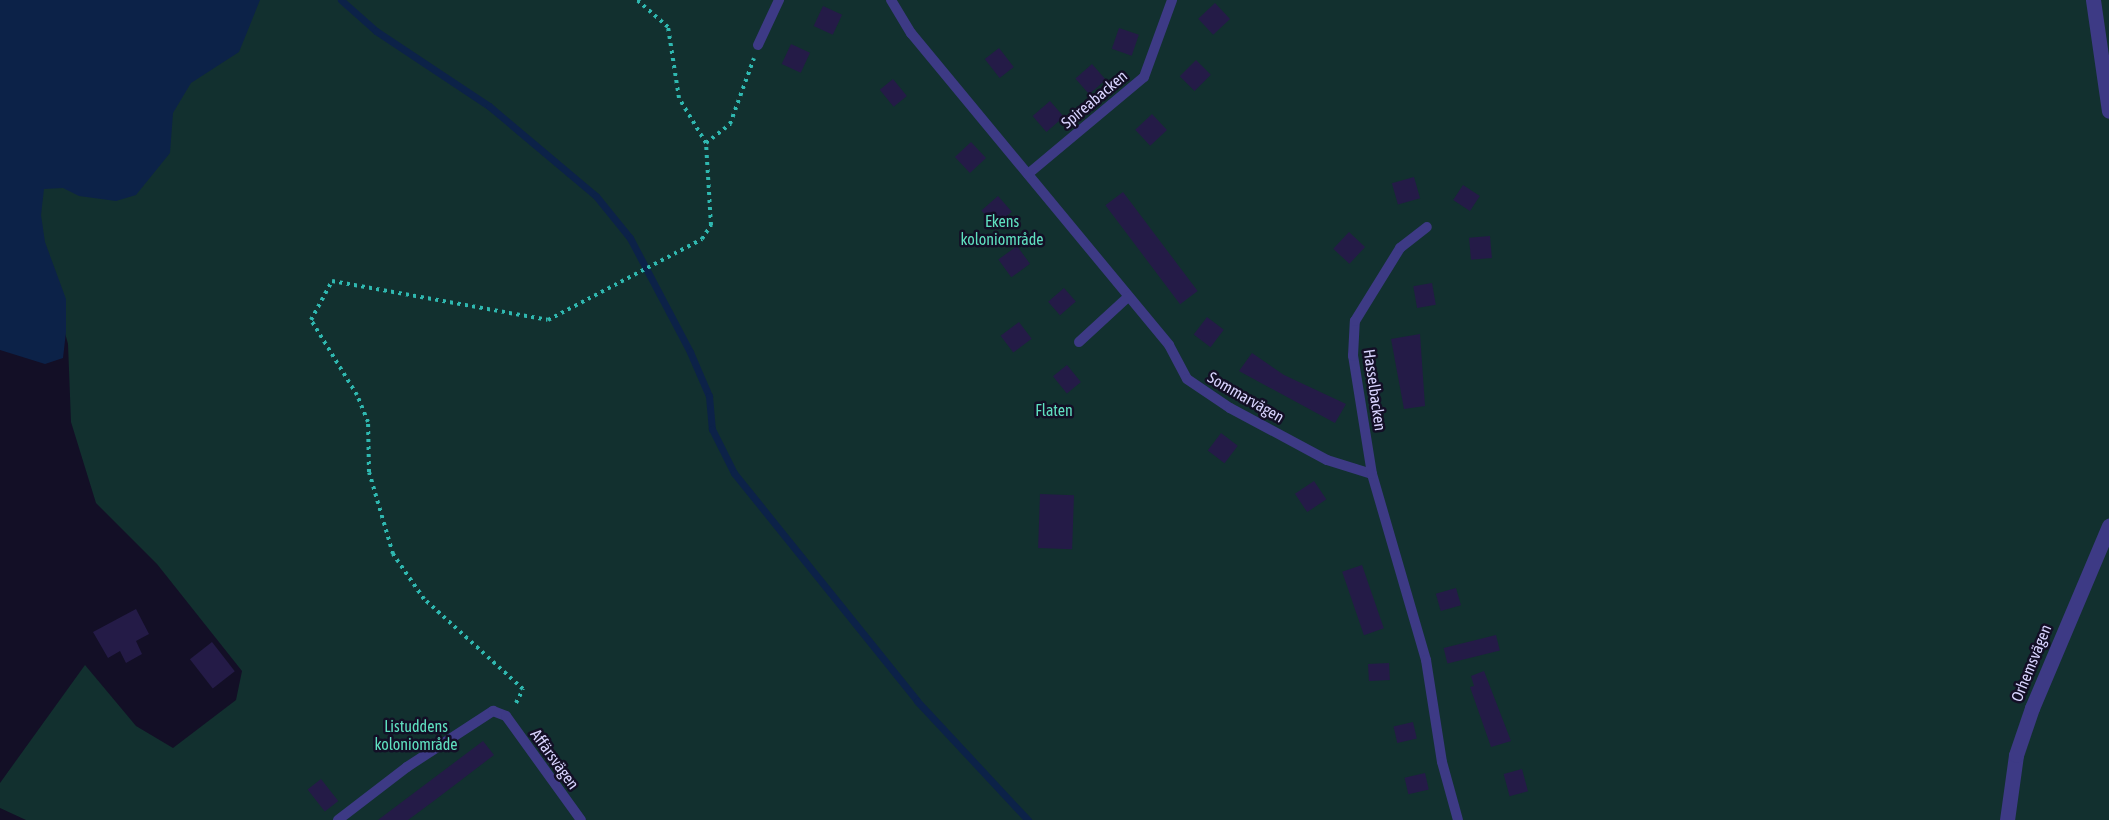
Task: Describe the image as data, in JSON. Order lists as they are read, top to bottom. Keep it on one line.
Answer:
{"streets":{"street":["Orhemsvägen"],"lane":["Spireabacken","Hasselbacken","Sommarvägen","Affärsvägen"]},"crossings":[["Spireabacken","Sommarvägen"],["Hasselbacken","Sommarvägen"]],"parks":["Ekens koloniområde","Flaten","Listuddens koloniområde"]}
